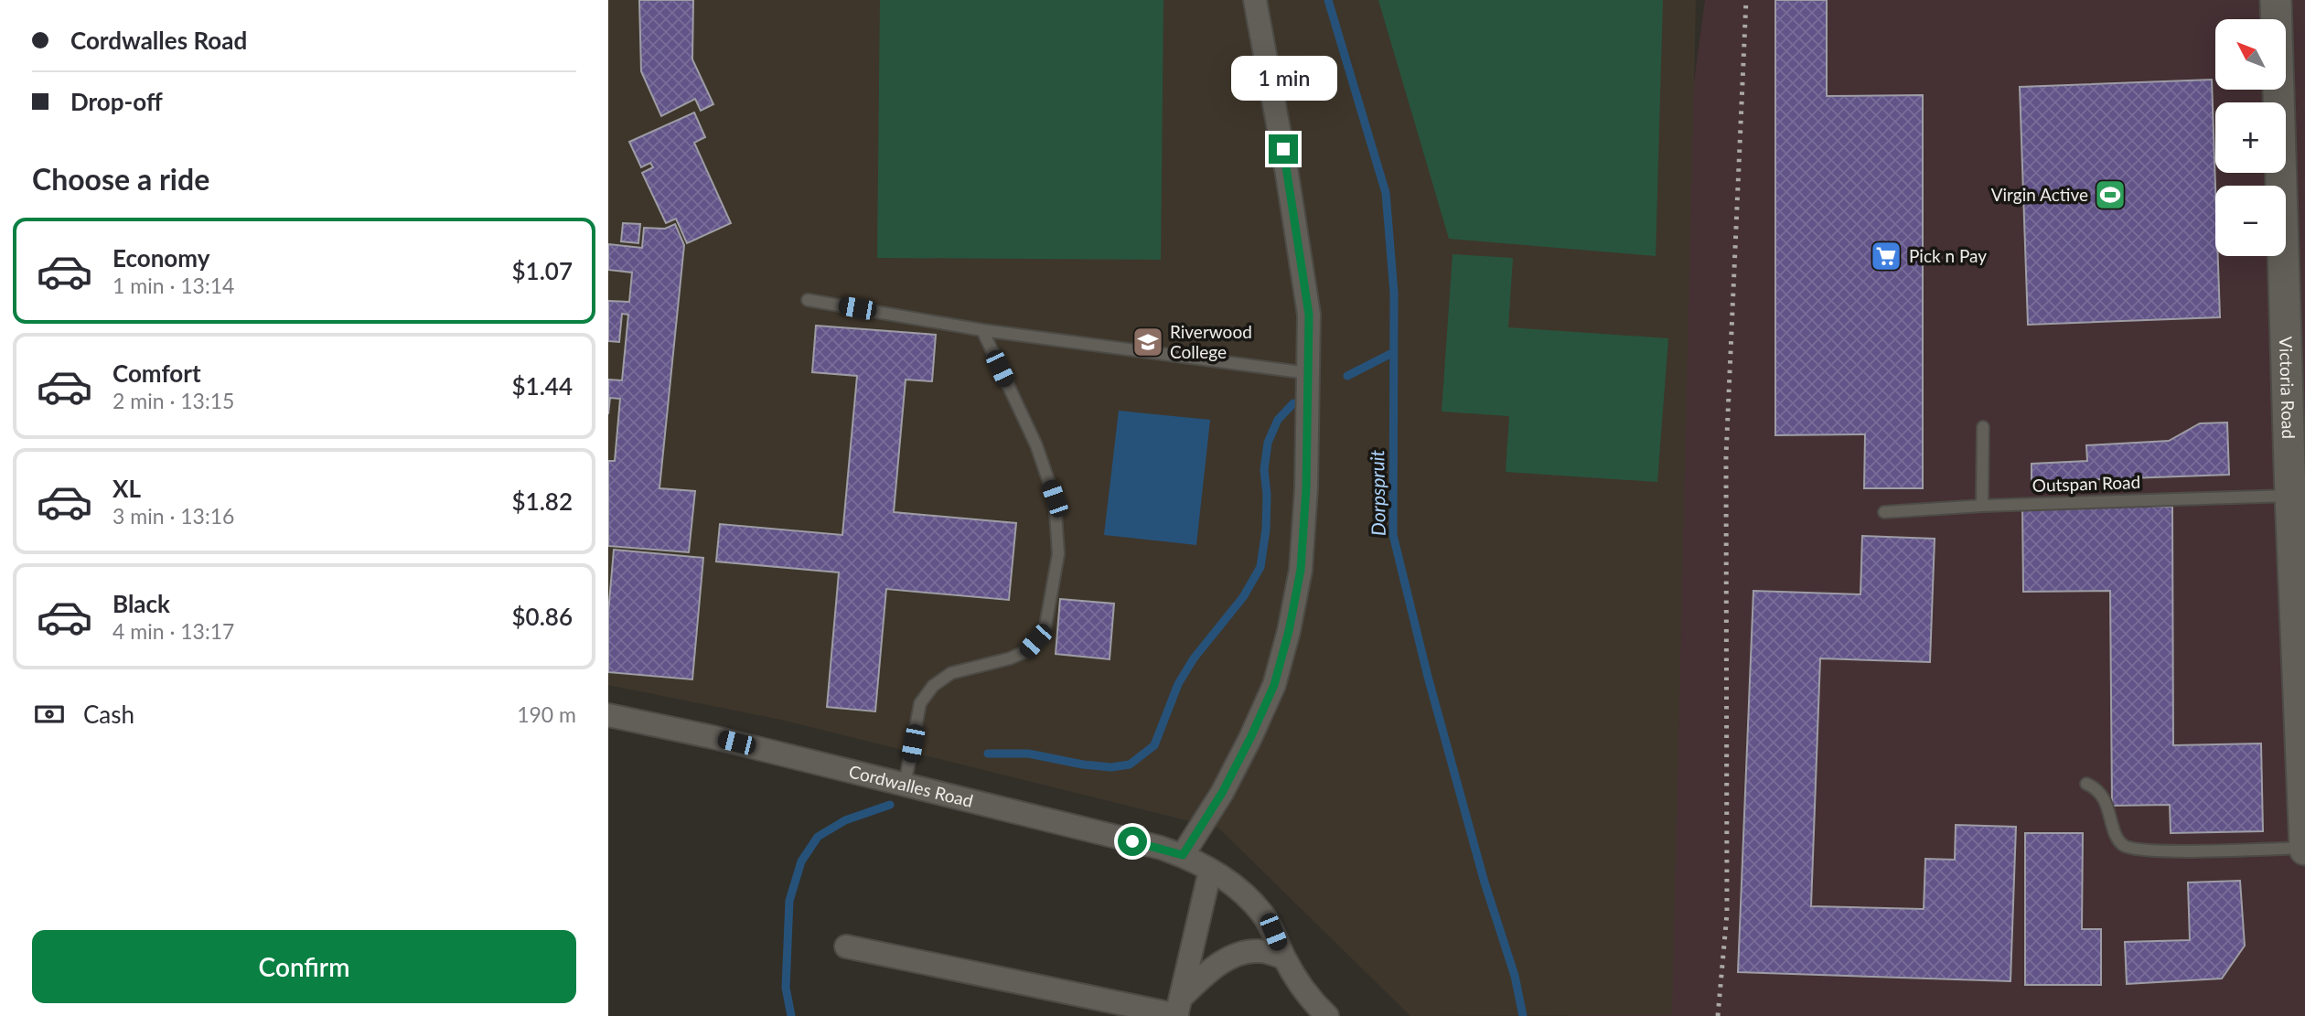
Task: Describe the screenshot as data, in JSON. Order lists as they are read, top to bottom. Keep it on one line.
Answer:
{"streets":{"main road":["Victoria Road"],"street":["Cordwalles Road"],"lane":["Outspan Road"]},"crossings":[["Victoria Road","Outspan Road"]],"water":["Dorpspruit"],"places":{"sports":["Virgin Active"],"supermarket":["Pick n Pay"],"school or university":["Riverwood College"]},"north":"top left","page":{"banner":["Cordwalles Road","Drop-off"],"map_buttons":["+","−"],"bubble":"1 min","heading":"Choose a ride","list":[{"name":"Economy","note":"1 min · 13:14","value":"$1.07"},{"name":"Comfort","note":"2 min · 13:15","value":"$1.44"},{"name":"XL","note":"3 min · 13:16","value":"$1.82"},{"name":"Black","note":"4 min · 13:17","value":"$0.86"}],"pay":["Cash","190 m"],"buttons":"Confirm"}}
